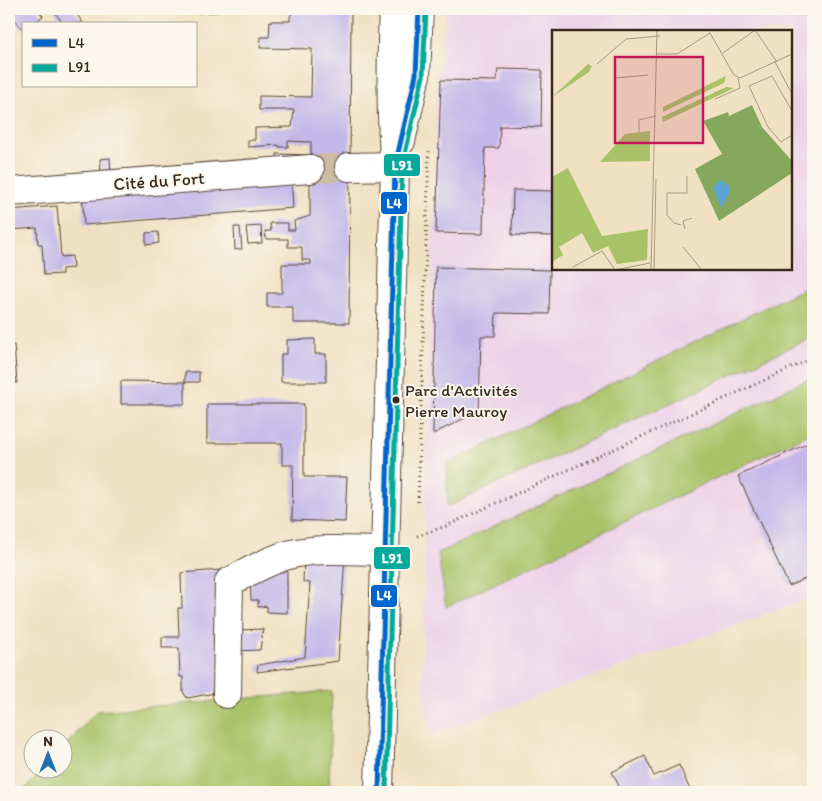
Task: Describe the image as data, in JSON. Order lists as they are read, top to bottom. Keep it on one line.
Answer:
{"streets":{"main road":["Cité du Fort"]},"places":["Parc d'Activités Pierre Mauroy"],"lines":["transit line L4","transit line L91"],"legend":["L4","L91"],"north":"top"}
